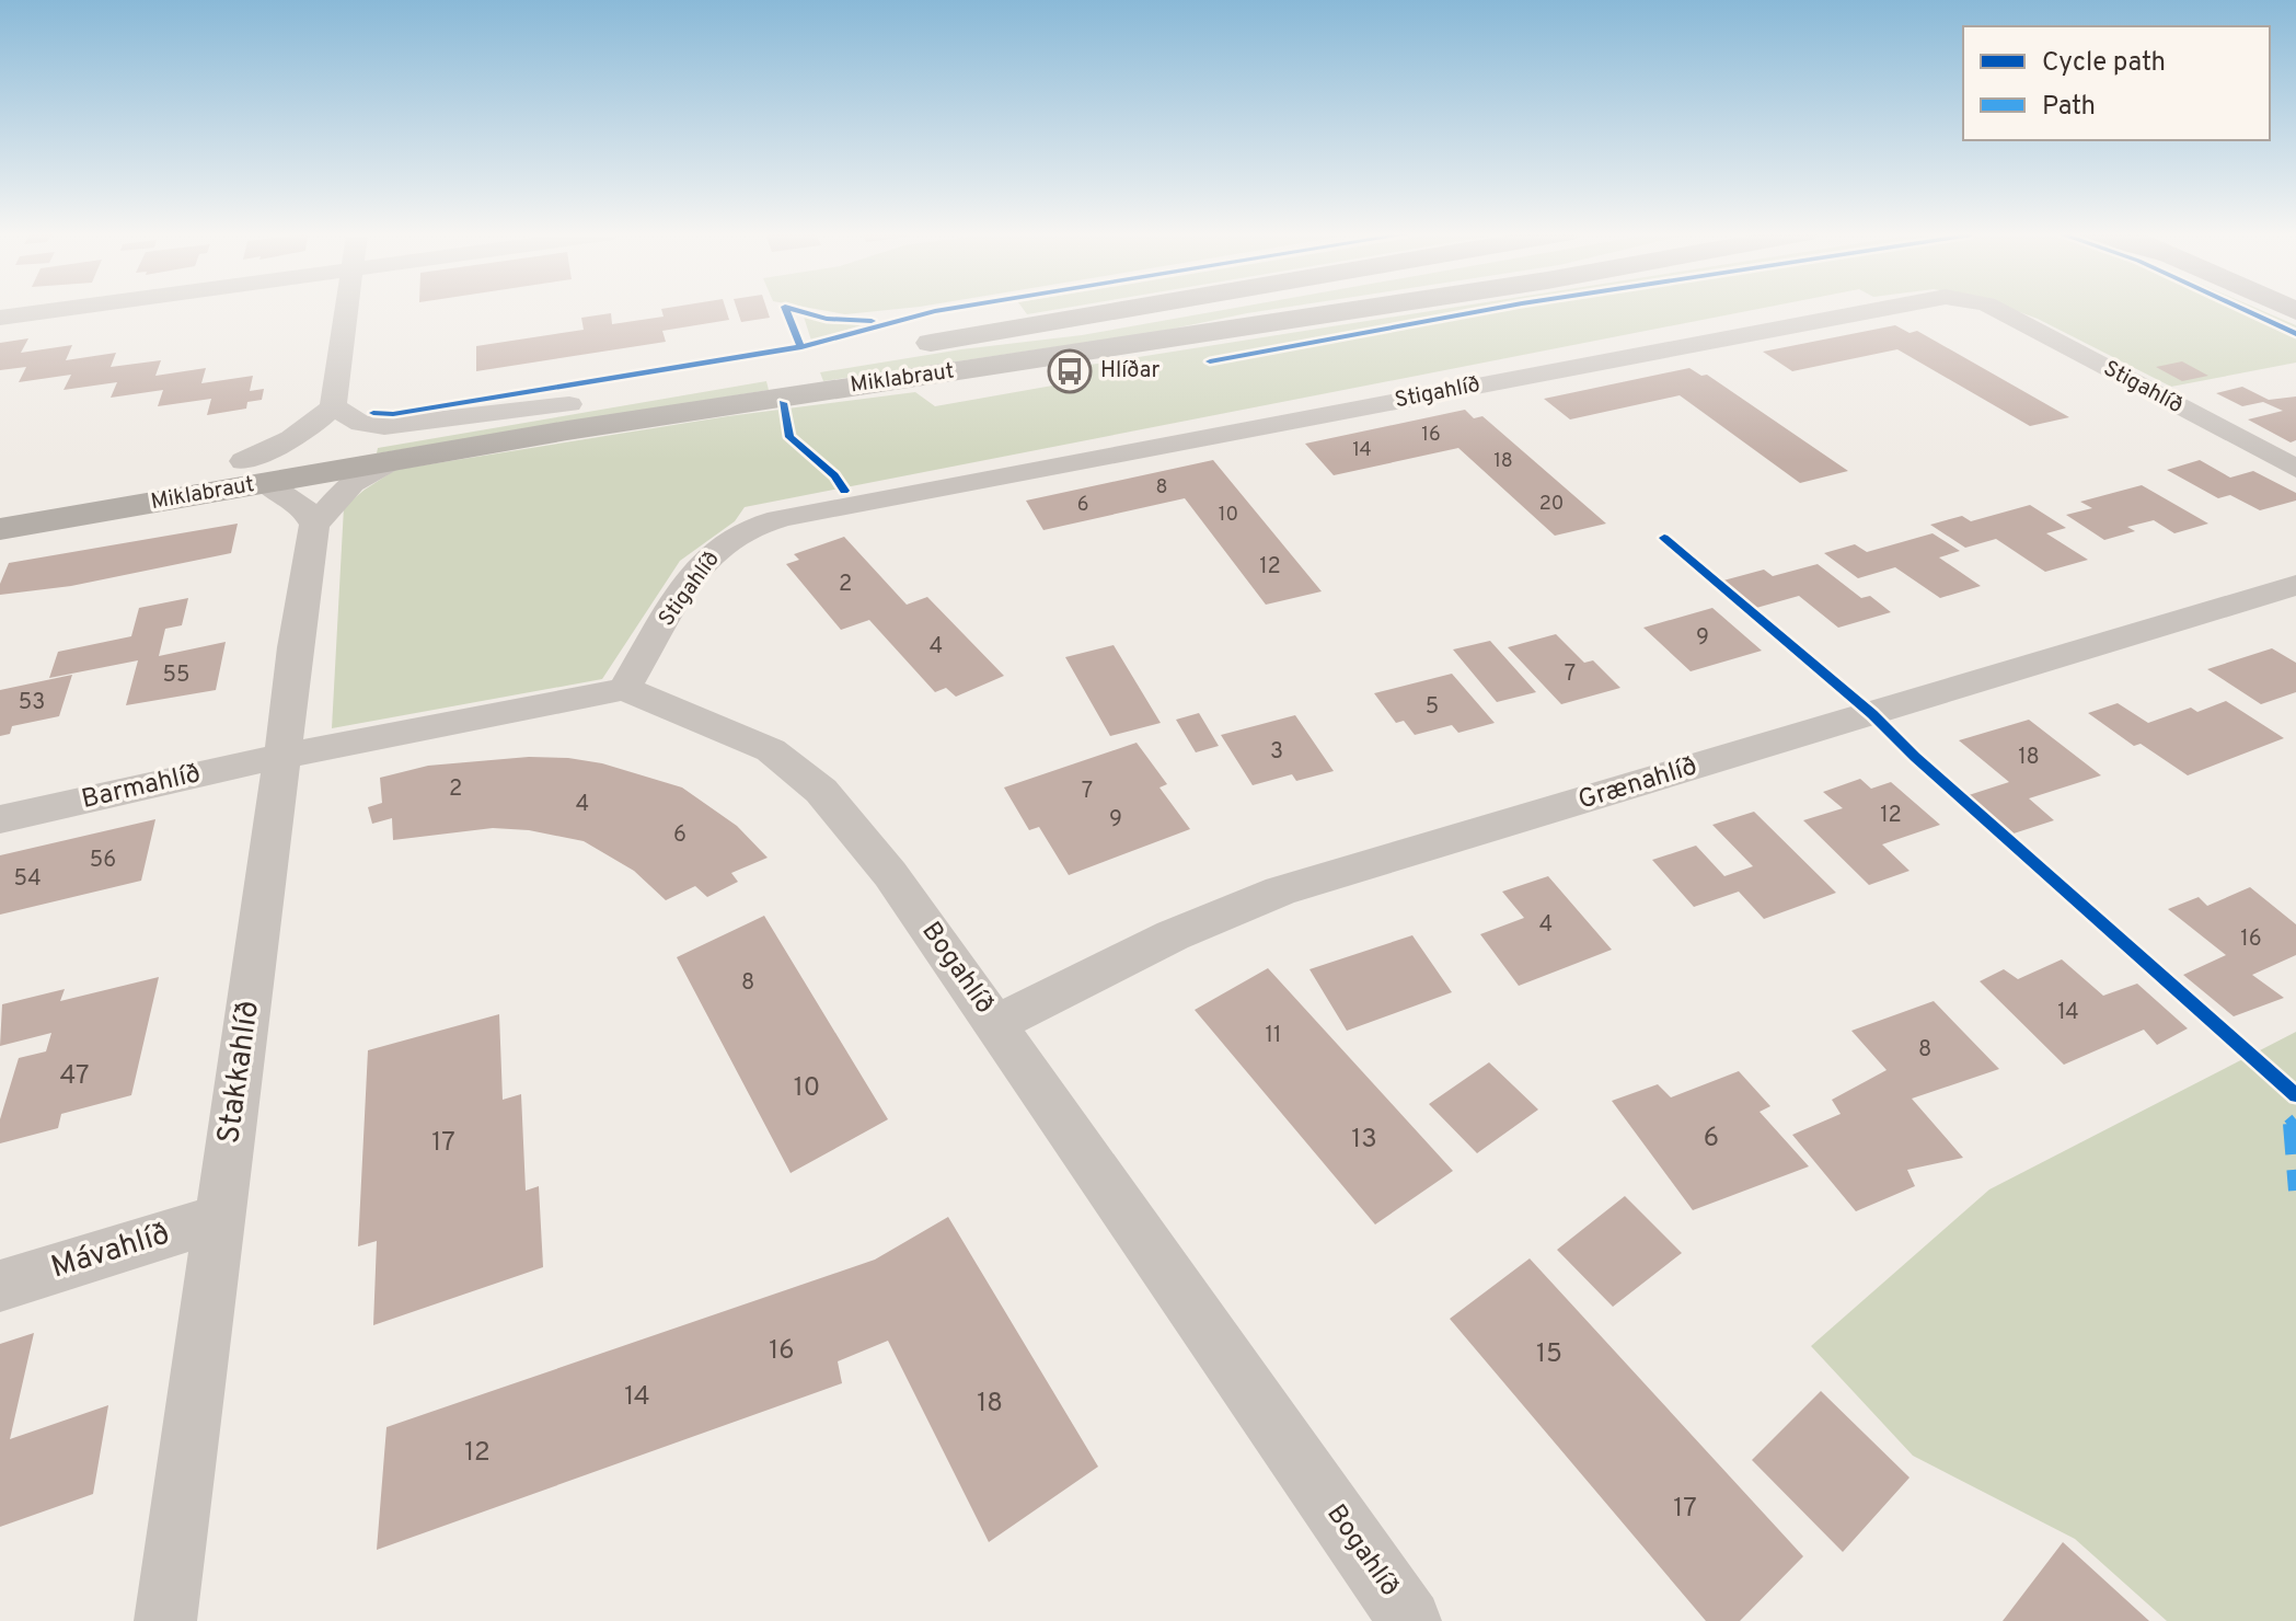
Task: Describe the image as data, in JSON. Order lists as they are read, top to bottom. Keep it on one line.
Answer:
{"streets":{"highway":["Miklabraut"],"street":["Stigahlíð","Grænahlíð","Barmahlíð","Bogahlíð","Stakkahlíð","Mávahlíð"]},"crossings":[["Stigahlíð","Bogahlíð"],["Grænahlíð","Bogahlíð"],["Barmahlíð","Stakkahlíð"],["Stakkahlíð","Mávahlíð"]],"places":{"bus stop":["Hlíðar"]},"house_numbers":["16","14","18","8","20","6","10","12","2","9","4","7","55","53","5","3","18","2","7","4","12","9","6","56","54","4","16","8","14","11","8","47","10","6","13","17","16","15","14","18","12","17"],"legend":["Cycle path","Path"]}
